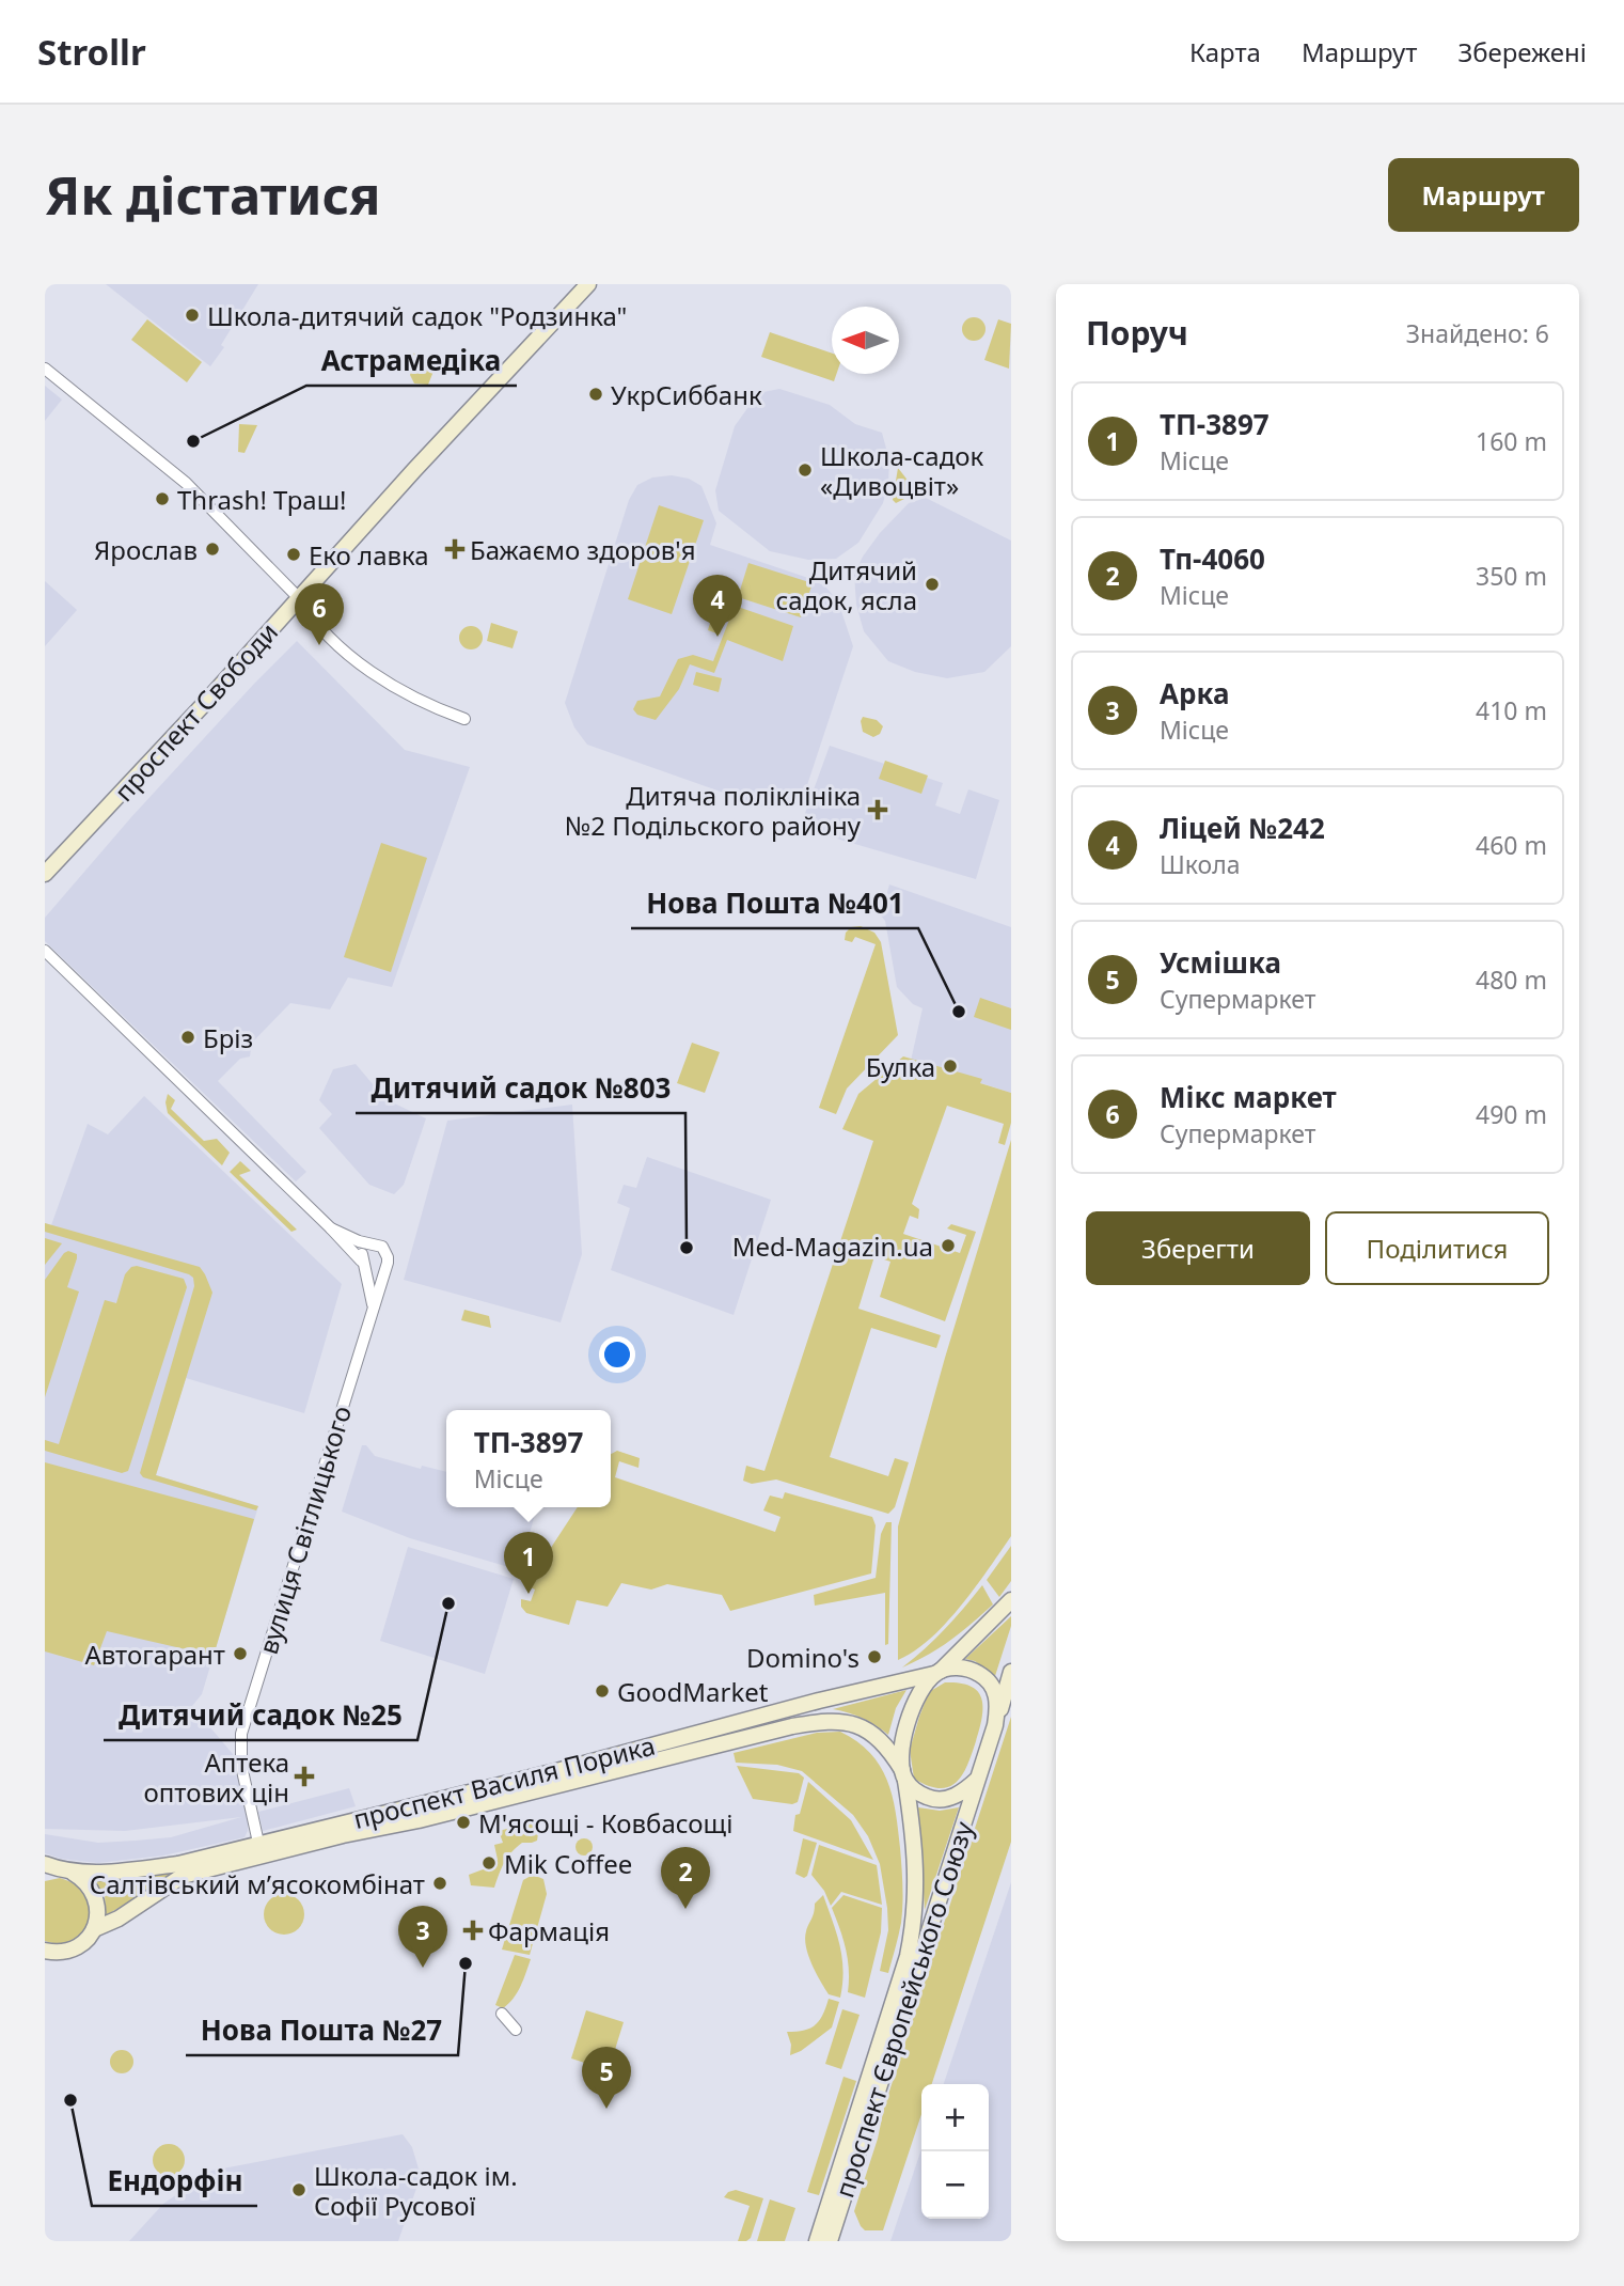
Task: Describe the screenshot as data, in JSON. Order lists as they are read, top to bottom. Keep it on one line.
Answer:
{"streets":{"street":["проспект Свободи","вулиця Світлицького","проспект Василя Порика","проспект Європейського Союзу"]},"crossings":[["вулиця Світлицького","проспект Василя Порика"],["проспект Василя Порика","проспект Європейського Союзу"]],"places":{"other":["Школа-дитячий садок \"Родзинка\"","УкрСиббанк","Астрамедіка","Школа-садок «Дивоцвіт»","Thrash! Траш!","Ярослав","Еко лавка","Дитячий садок, ясла","Нова Пошта №401","Бріз","Булка","Med-Magazin.ua","Дитячий садок №803","Дитячий садок №25","Автогарант","Domino's","GoodMarket","М'ясощі - Ковбасощі","Mik Coffee","Салтівський м’ясокомбінат","Нова Пошта №27","Ендорфін","Школа-садок ім. Софії Русової"],"health":["Бажаємо здоров'я","Дитяча поліклініка №2 Подільского району","Аптека оптових цін","Фармація"]},"north":"left","page":{"header":"Strollr","nav":["Карта","Маршрут","Збережені"],"buttons":["Маршрут",["Зберегти","Поділитися"]],"title":"Як дістатися","heading":["Поруч","Знайдено: 6"],"list":[{"mark":"1","name":"ТП-3897","note":"Місце","value":"160 m"},{"mark":"2","name":"Тп-4060","note":"Місце","value":"350 m"},{"mark":"3","name":"Арка","note":"Місце","value":"410 m"},{"mark":"4","name":"Ліцей №242","note":"Школа","value":"460 m"},{"mark":"5","name":"Усмішка","note":"Супермаркет","value":"480 m"},{"mark":"6","name":"Мікс маркет","note":"Супермаркет","value":"490 m"}],"pins":["4","6","1","2","3","5"],"popup":["ТП-3897","Місце"],"map_buttons":["+","−"]}}
